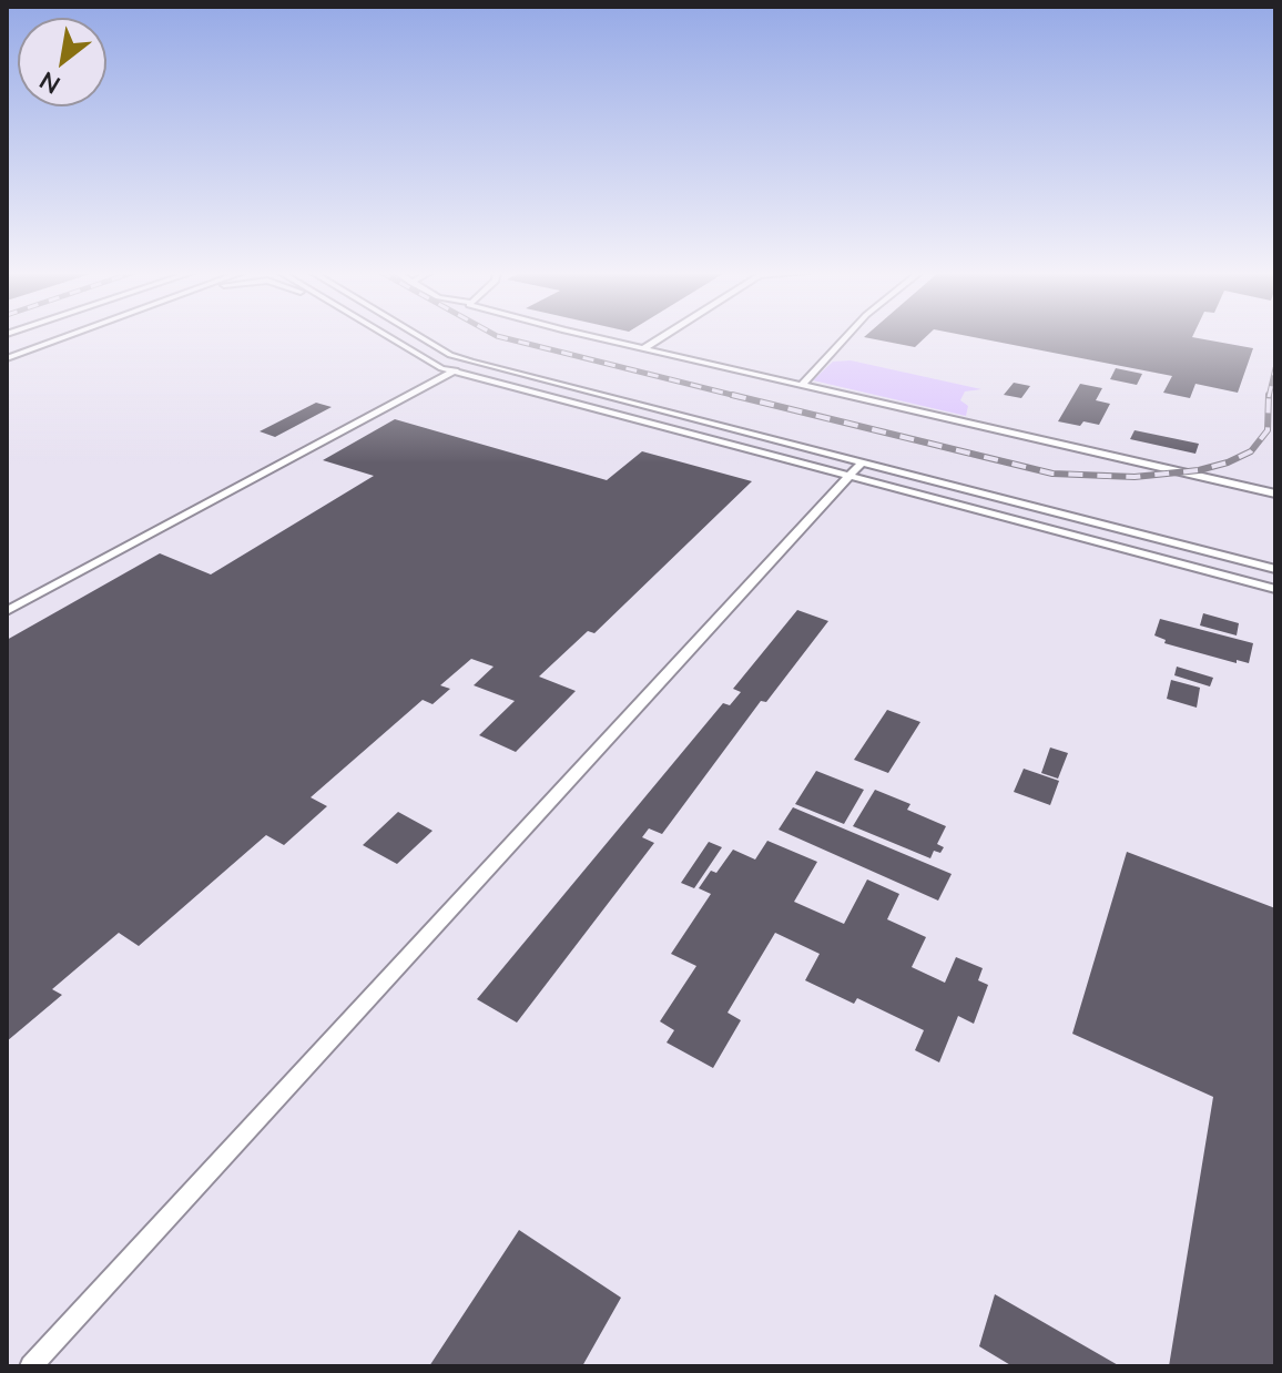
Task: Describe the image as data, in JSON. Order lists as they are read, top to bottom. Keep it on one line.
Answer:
{"north":"bottom left"}
